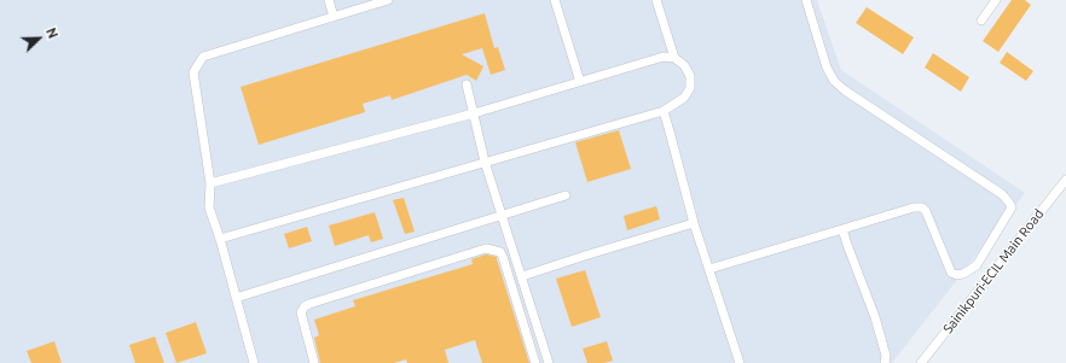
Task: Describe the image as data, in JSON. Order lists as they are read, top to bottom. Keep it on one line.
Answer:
{"streets":{"street":["Sainikpuri-ECIL Main Road"]},"north":"top right"}
